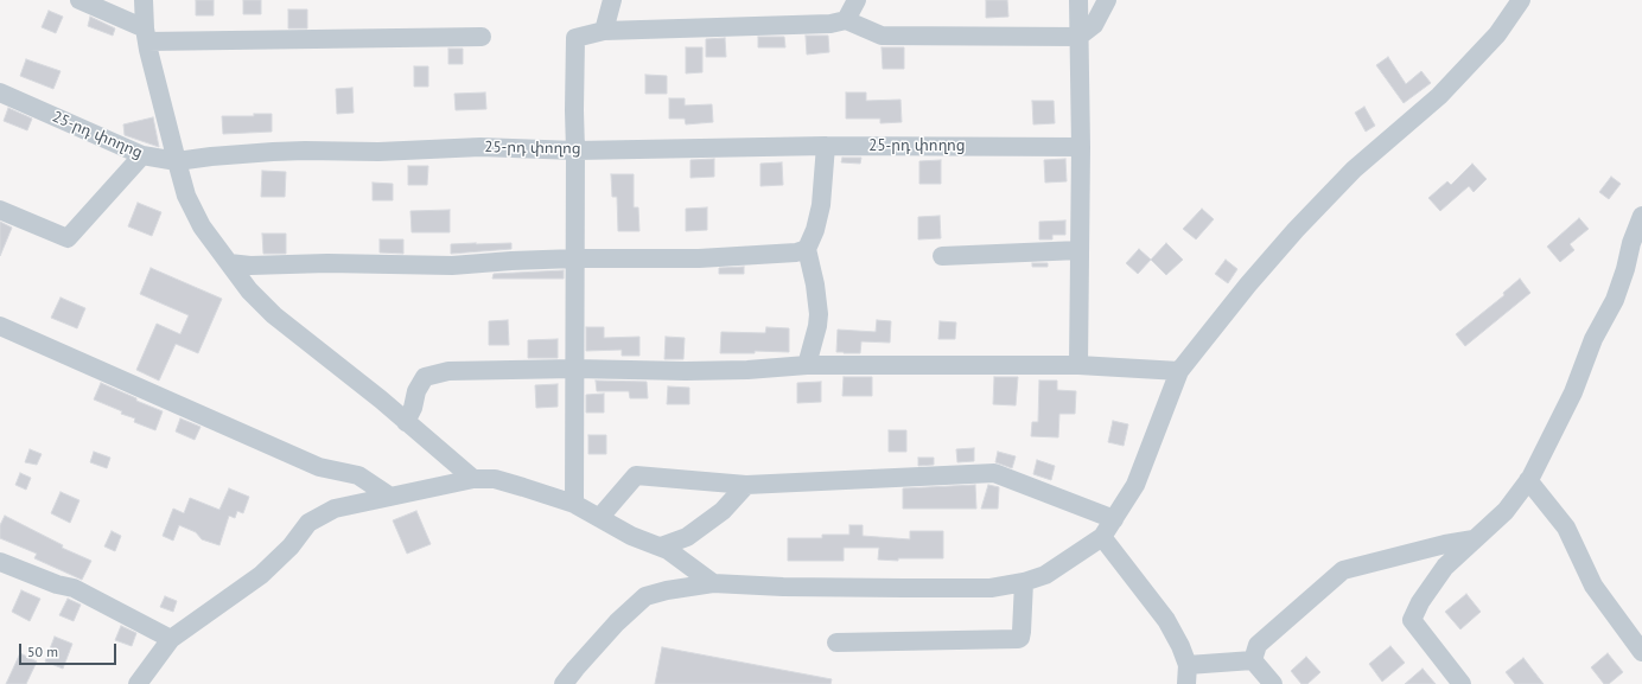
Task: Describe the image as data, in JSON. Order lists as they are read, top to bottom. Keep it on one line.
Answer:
{"streets":{"street":["25-րդ փողոց"]},"scale_bar":"50 m"}
